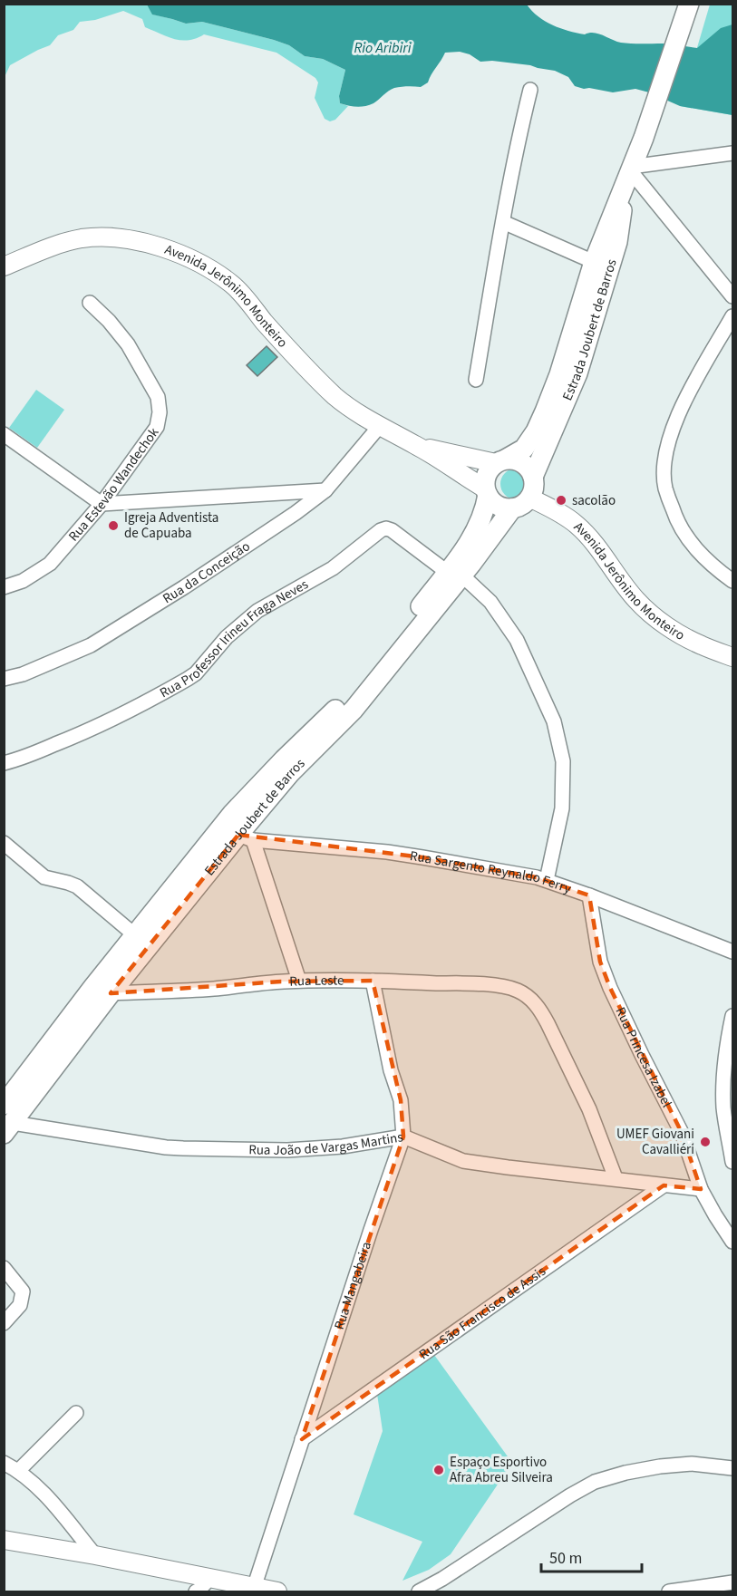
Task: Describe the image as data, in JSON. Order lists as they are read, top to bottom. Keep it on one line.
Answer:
{"streets":{"main road":["Estrada Joubert de Barros"],"street":["Avenida Jerônimo Monteiro","Rua Estevão Wandechok","Rua da Conceição","Rua Professor Irineu Fraga Neves","Rua Sargento Reynaldo Ferry","Rua Leste","Rua Princesa Izabel","Rua João de Vargas Martins","Rua Mangabeira","Rua São Francisco de Assis"]},"crossings":[["Avenida Jerônimo Monteiro","Estrada Joubert de Barros"],["Avenida Jerônimo Monteiro","Rua da Conceição"],["Estrada Joubert de Barros","Rua Professor Irineu Fraga Neves"],["Estrada Joubert de Barros","Rua Sargento Reynaldo Ferry"],["Estrada Joubert de Barros","Rua Leste"],["Estrada Joubert de Barros","Rua João de Vargas Martins"],["Rua Professor Irineu Fraga Neves","Rua Sargento Reynaldo Ferry"],["Rua Sargento Reynaldo Ferry","Rua Princesa Izabel"],["Rua Leste","Rua João de Vargas Martins"],["Rua Leste","Rua Mangabeira"],["Rua Princesa Izabel","Rua João de Vargas Martins"],["Rua João de Vargas Martins","Rua Mangabeira"],["Rua João de Vargas Martins","Rua São Francisco de Assis"],["Rua Mangabeira","Rua São Francisco de Assis"]],"water":["Rio Aribiri"],"places":["sacolão","Igreja Adventista de Capuaba","UMEF Giovani Cavalliéri","Espaço Esportivo Afra Abreu Silveira"],"scale_bar":"50 m"}
